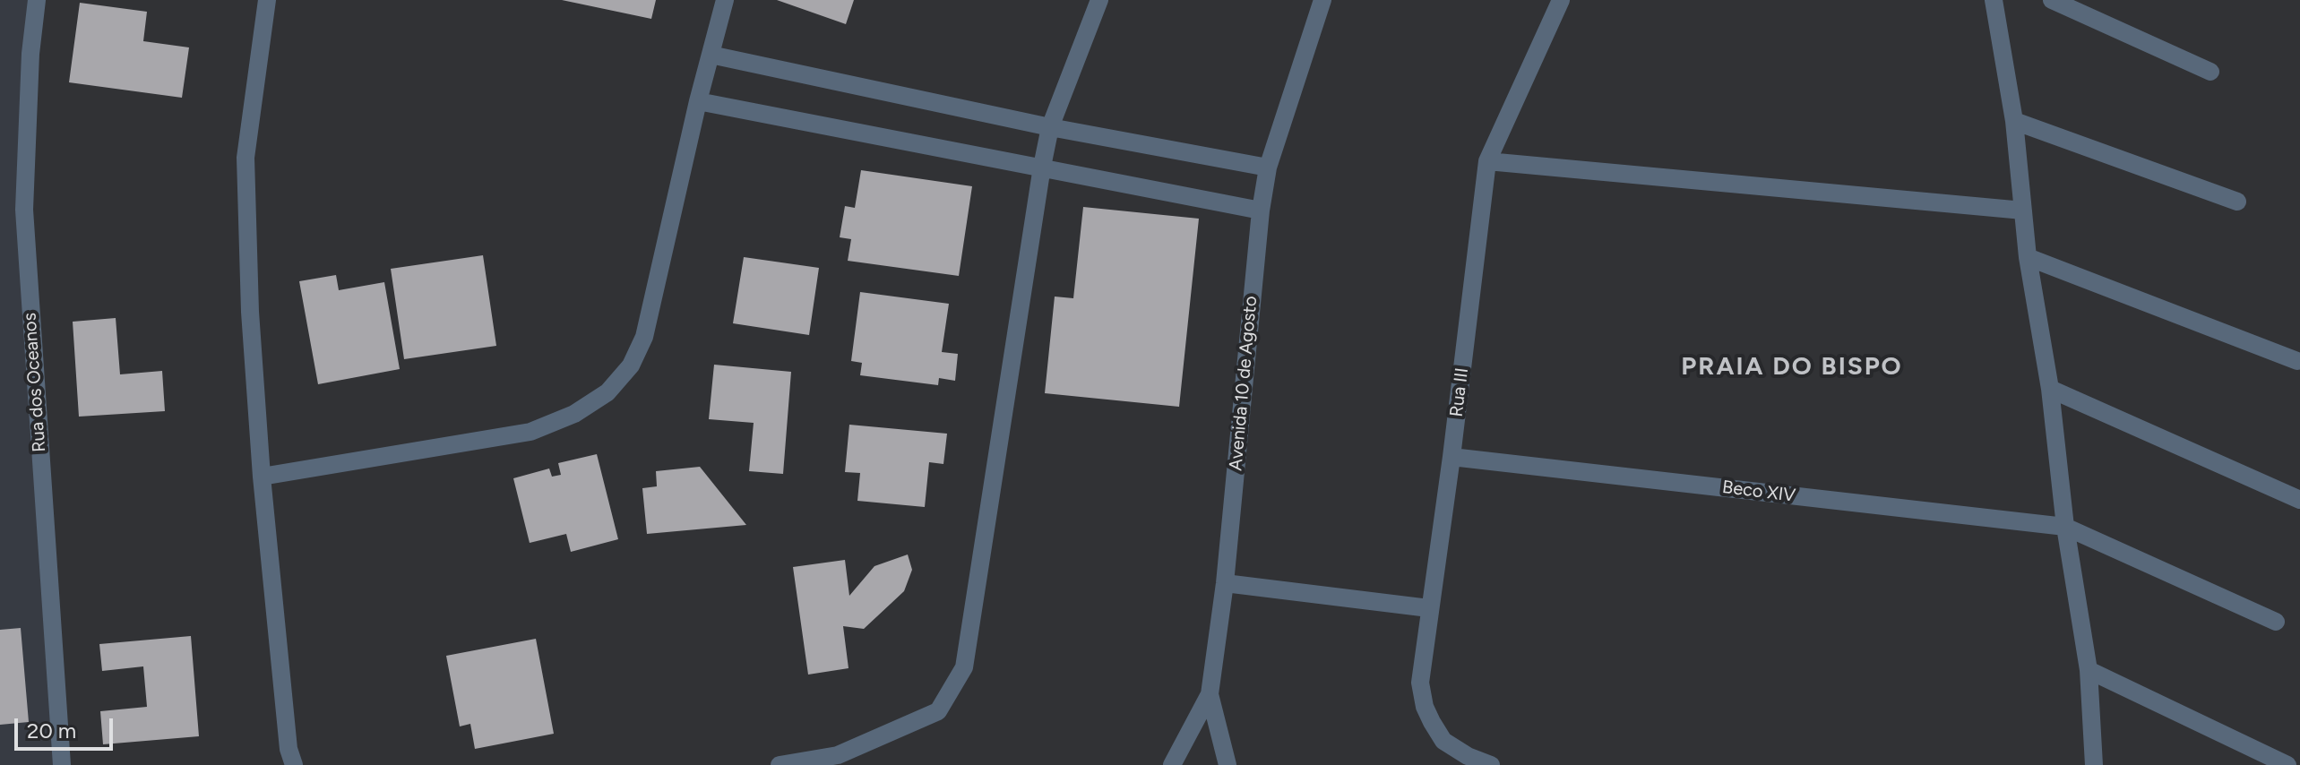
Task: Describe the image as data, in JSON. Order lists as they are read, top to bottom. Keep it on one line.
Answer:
{"streets":{"street":["Rua dos Oceanos","Avenida 10 de Agosto","Rua III","Beco XIV"]},"crossings":[["Rua III","Beco XIV"]],"districts":["PRAIA DO BISPO"],"scale_bar":"20 m"}
